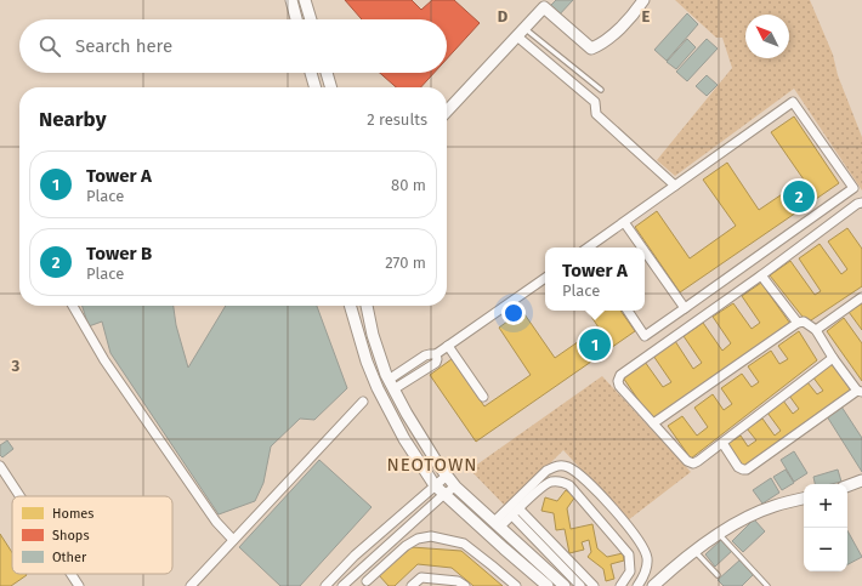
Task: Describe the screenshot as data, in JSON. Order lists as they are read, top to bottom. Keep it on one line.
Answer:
{"districts":["NEOTOWN"],"legend":["Homes","Shops","Other"],"north":"top left","page":{"search":"Search here","heading":["Nearby","2 results"],"list":[{"mark":"1","name":"Tower A","note":"Place","value":"80 m"},{"mark":"2","name":"Tower B","note":"Place","value":"270 m"}],"pins":["2","1"],"popup":["Tower A","Place"],"map_buttons":["+","−"]},"grid":{"columns":["D","E"],"rows":["3"]}}
